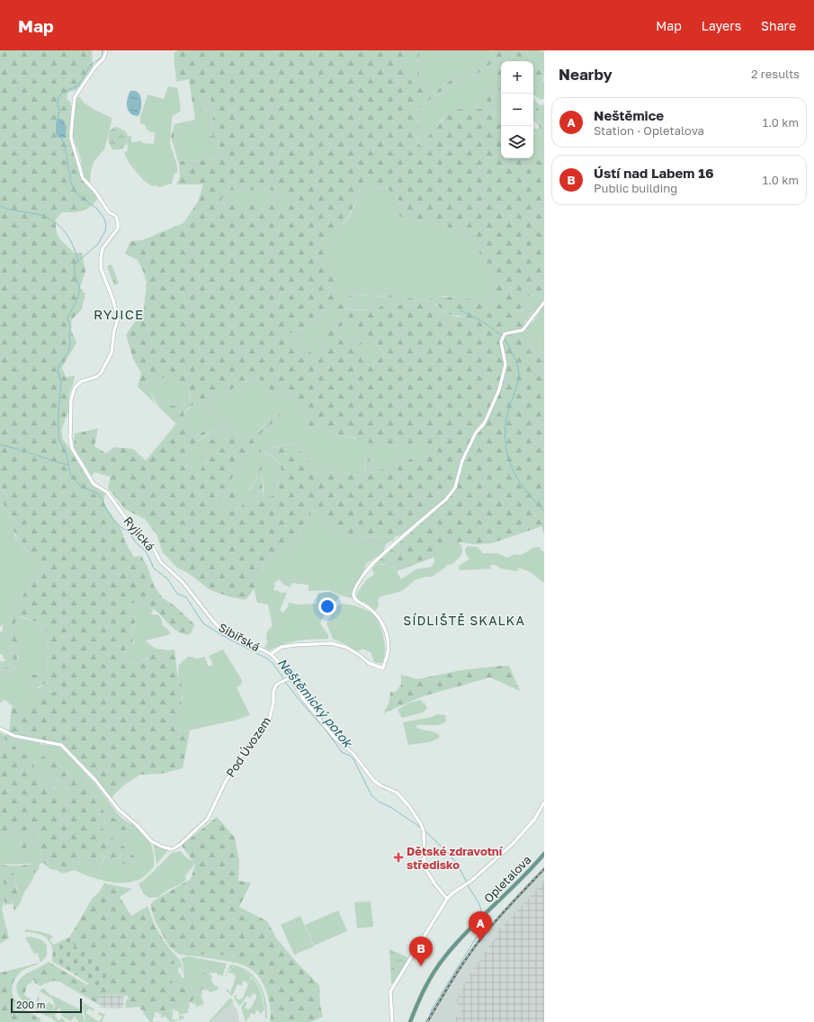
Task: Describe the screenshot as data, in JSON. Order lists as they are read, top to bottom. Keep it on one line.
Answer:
{"streets":{"main road":["Opletalova"],"street":["Ryjická","Sibiřská","Pod Úvozem"]},"crossings":[["Ryjická","Sibiřská"],["Sibiřská","Pod Úvozem"]],"districts":["RYJICE","SÍDLIŠTĚ SKALKA"],"water":["Neštěmický potok"],"places":{"health":["Dětské zdravotní středisko"]},"scale_bar":"200 m","page":{"header":"Map","nav":["Map","Layers","Share"],"heading":["Nearby","2 results"],"map_buttons":["+","−"],"list":[{"mark":"A","name":"Neštěmice","note":"Station · Opletalova","value":"1.0 km"},{"mark":"B","name":"Ústí nad Labem 16","note":"Public building","value":"1.0 km"}],"pins":["A","B"],"scale":"200 m"}}
